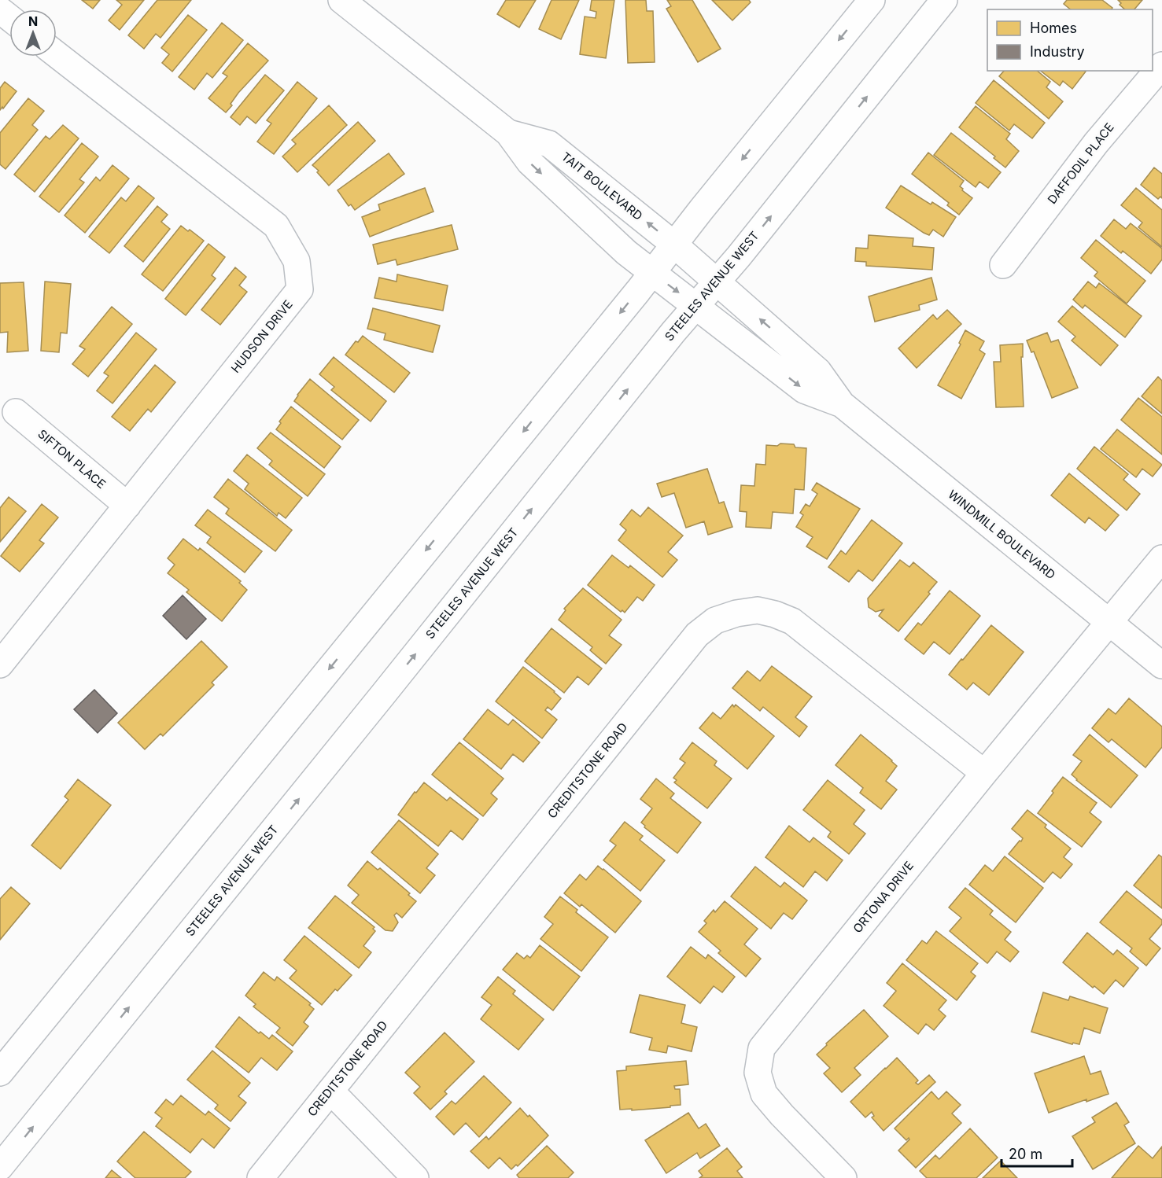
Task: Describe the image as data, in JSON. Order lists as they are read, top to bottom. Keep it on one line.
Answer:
{"streets":{"street":["DAFFODIL PLACE","TAIT BOULEVARD","STEELES AVENUE WEST","HUDSON DRIVE","SIFTON PLACE","WINDMILL BOULEVARD","CREDITSTONE ROAD","ORTONA DRIVE"]},"crossings":[["TAIT BOULEVARD","WINDMILL BOULEVARD"],["STEELES AVENUE WEST","WINDMILL BOULEVARD"],["HUDSON DRIVE","SIFTON PLACE"],["WINDMILL BOULEVARD","ORTONA DRIVE"],["CREDITSTONE ROAD","ORTONA DRIVE"]],"legend":["Homes","Industry"],"scale_bar":"20 m","north":"top"}
